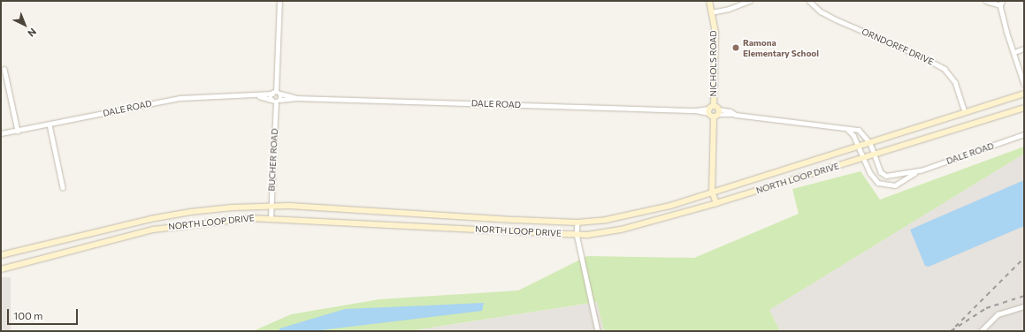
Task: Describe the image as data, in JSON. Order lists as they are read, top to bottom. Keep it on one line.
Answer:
{"streets":{"main road":["NICHOLS ROAD","NORTH LOOP DRIVE"],"street":["ORNDORFF DRIVE","DALE ROAD","BUCHER ROAD"]},"crossings":[["ORNDORFF DRIVE","NORTH LOOP DRIVE"],["NICHOLS ROAD","DALE ROAD"],["DALE ROAD","BUCHER ROAD"],["DALE ROAD","NORTH LOOP DRIVE"],["BUCHER ROAD","NORTH LOOP DRIVE"]],"places":["Ramona Elementary School"],"scale_bar":"100 m","north":"bottom right"}
